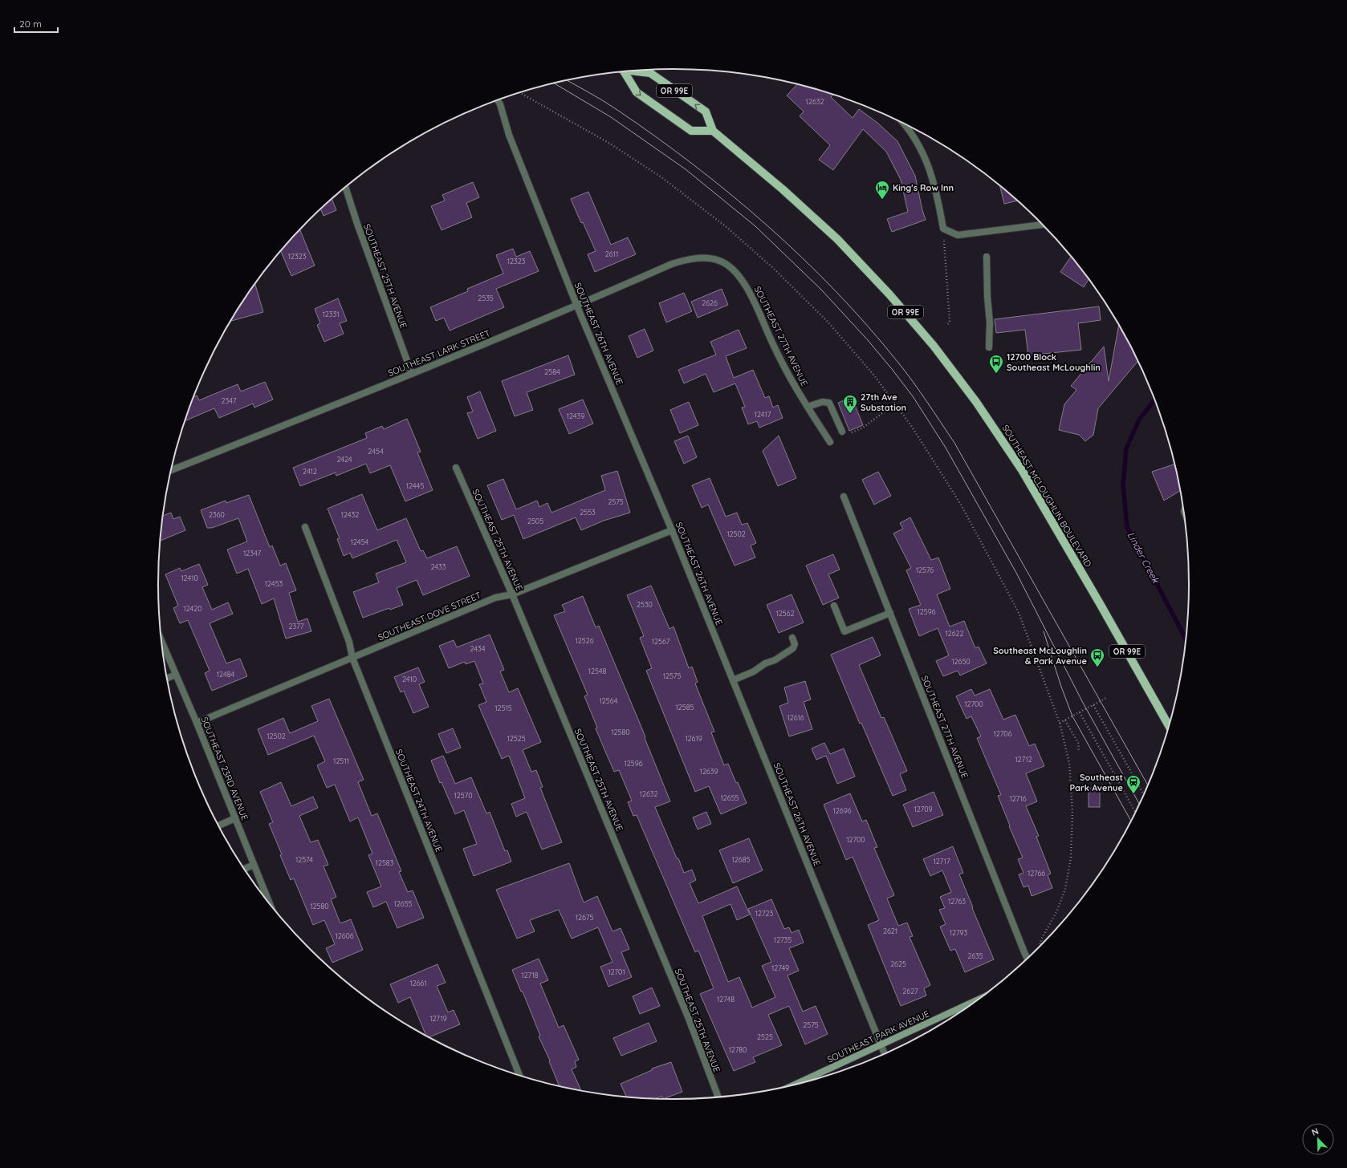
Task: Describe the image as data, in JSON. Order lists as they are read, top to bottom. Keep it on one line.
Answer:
{"streets":{"main road":["OR 99E","SOUTHEAST MCLOUGHLIN BOULEVARD"],"street":["SOUTHEAST 25TH AVENUE","SOUTHEAST 26TH AVENUE","SOUTHEAST 27TH AVENUE","SOUTHEAST LARK STREET","SOUTHEAST DOVE STREET","SOUTHEAST 23RD AVENUE","SOUTHEAST 24TH AVENUE","SOUTHEAST PARK AVENUE"]},"crossings":[["SOUTHEAST 25TH AVENUE","SOUTHEAST LARK STREET"],["SOUTHEAST 25TH AVENUE","SOUTHEAST DOVE STREET"],["SOUTHEAST 26TH AVENUE","SOUTHEAST LARK STREET"],["SOUTHEAST 26TH AVENUE","SOUTHEAST DOVE STREET"],["SOUTHEAST 26TH AVENUE","SOUTHEAST PARK AVENUE"],["SOUTHEAST 27TH AVENUE","SOUTHEAST LARK STREET"],["SOUTHEAST DOVE STREET","SOUTHEAST 23RD AVENUE"],["SOUTHEAST DOVE STREET","SOUTHEAST 24TH AVENUE"]],"water":["Linder Creek"],"places":{"hotel":["King's Row Inn"],"bus stop":["12700 Block Southeast McLoughlin","Southeast McLoughlin & Park Avenue"],"building":["27th Ave Substation"],"station":["Southeast Park Avenue"]},"house_numbers":["12632","2611","12323","12323","2535","2626","12331","2584","2347","12417","12439","2454","2424","2412","12445","2575","2553","2360","12432","2505","12502","12454","12347","2433","12576","12410","12453","2530","12420","12596","12562","2377","12622","12526","12567","2434","12650","12548","12484","12575","2410","12564","12700","12585","12515","12616","12580","12706","12502","12525","12619","12712","12511","12596","12639","12632","12570","12655","12716","12709","12696","12700","12574","12685","12717","12583","12766","12763","12655","12580","12723","12675","2621","12793","12606","12735","2635","2625","12749","12701","12718","12661","2627","12748","12719","2575","2525","12780"],"scale_bar":"20 m","north":"top left"}
